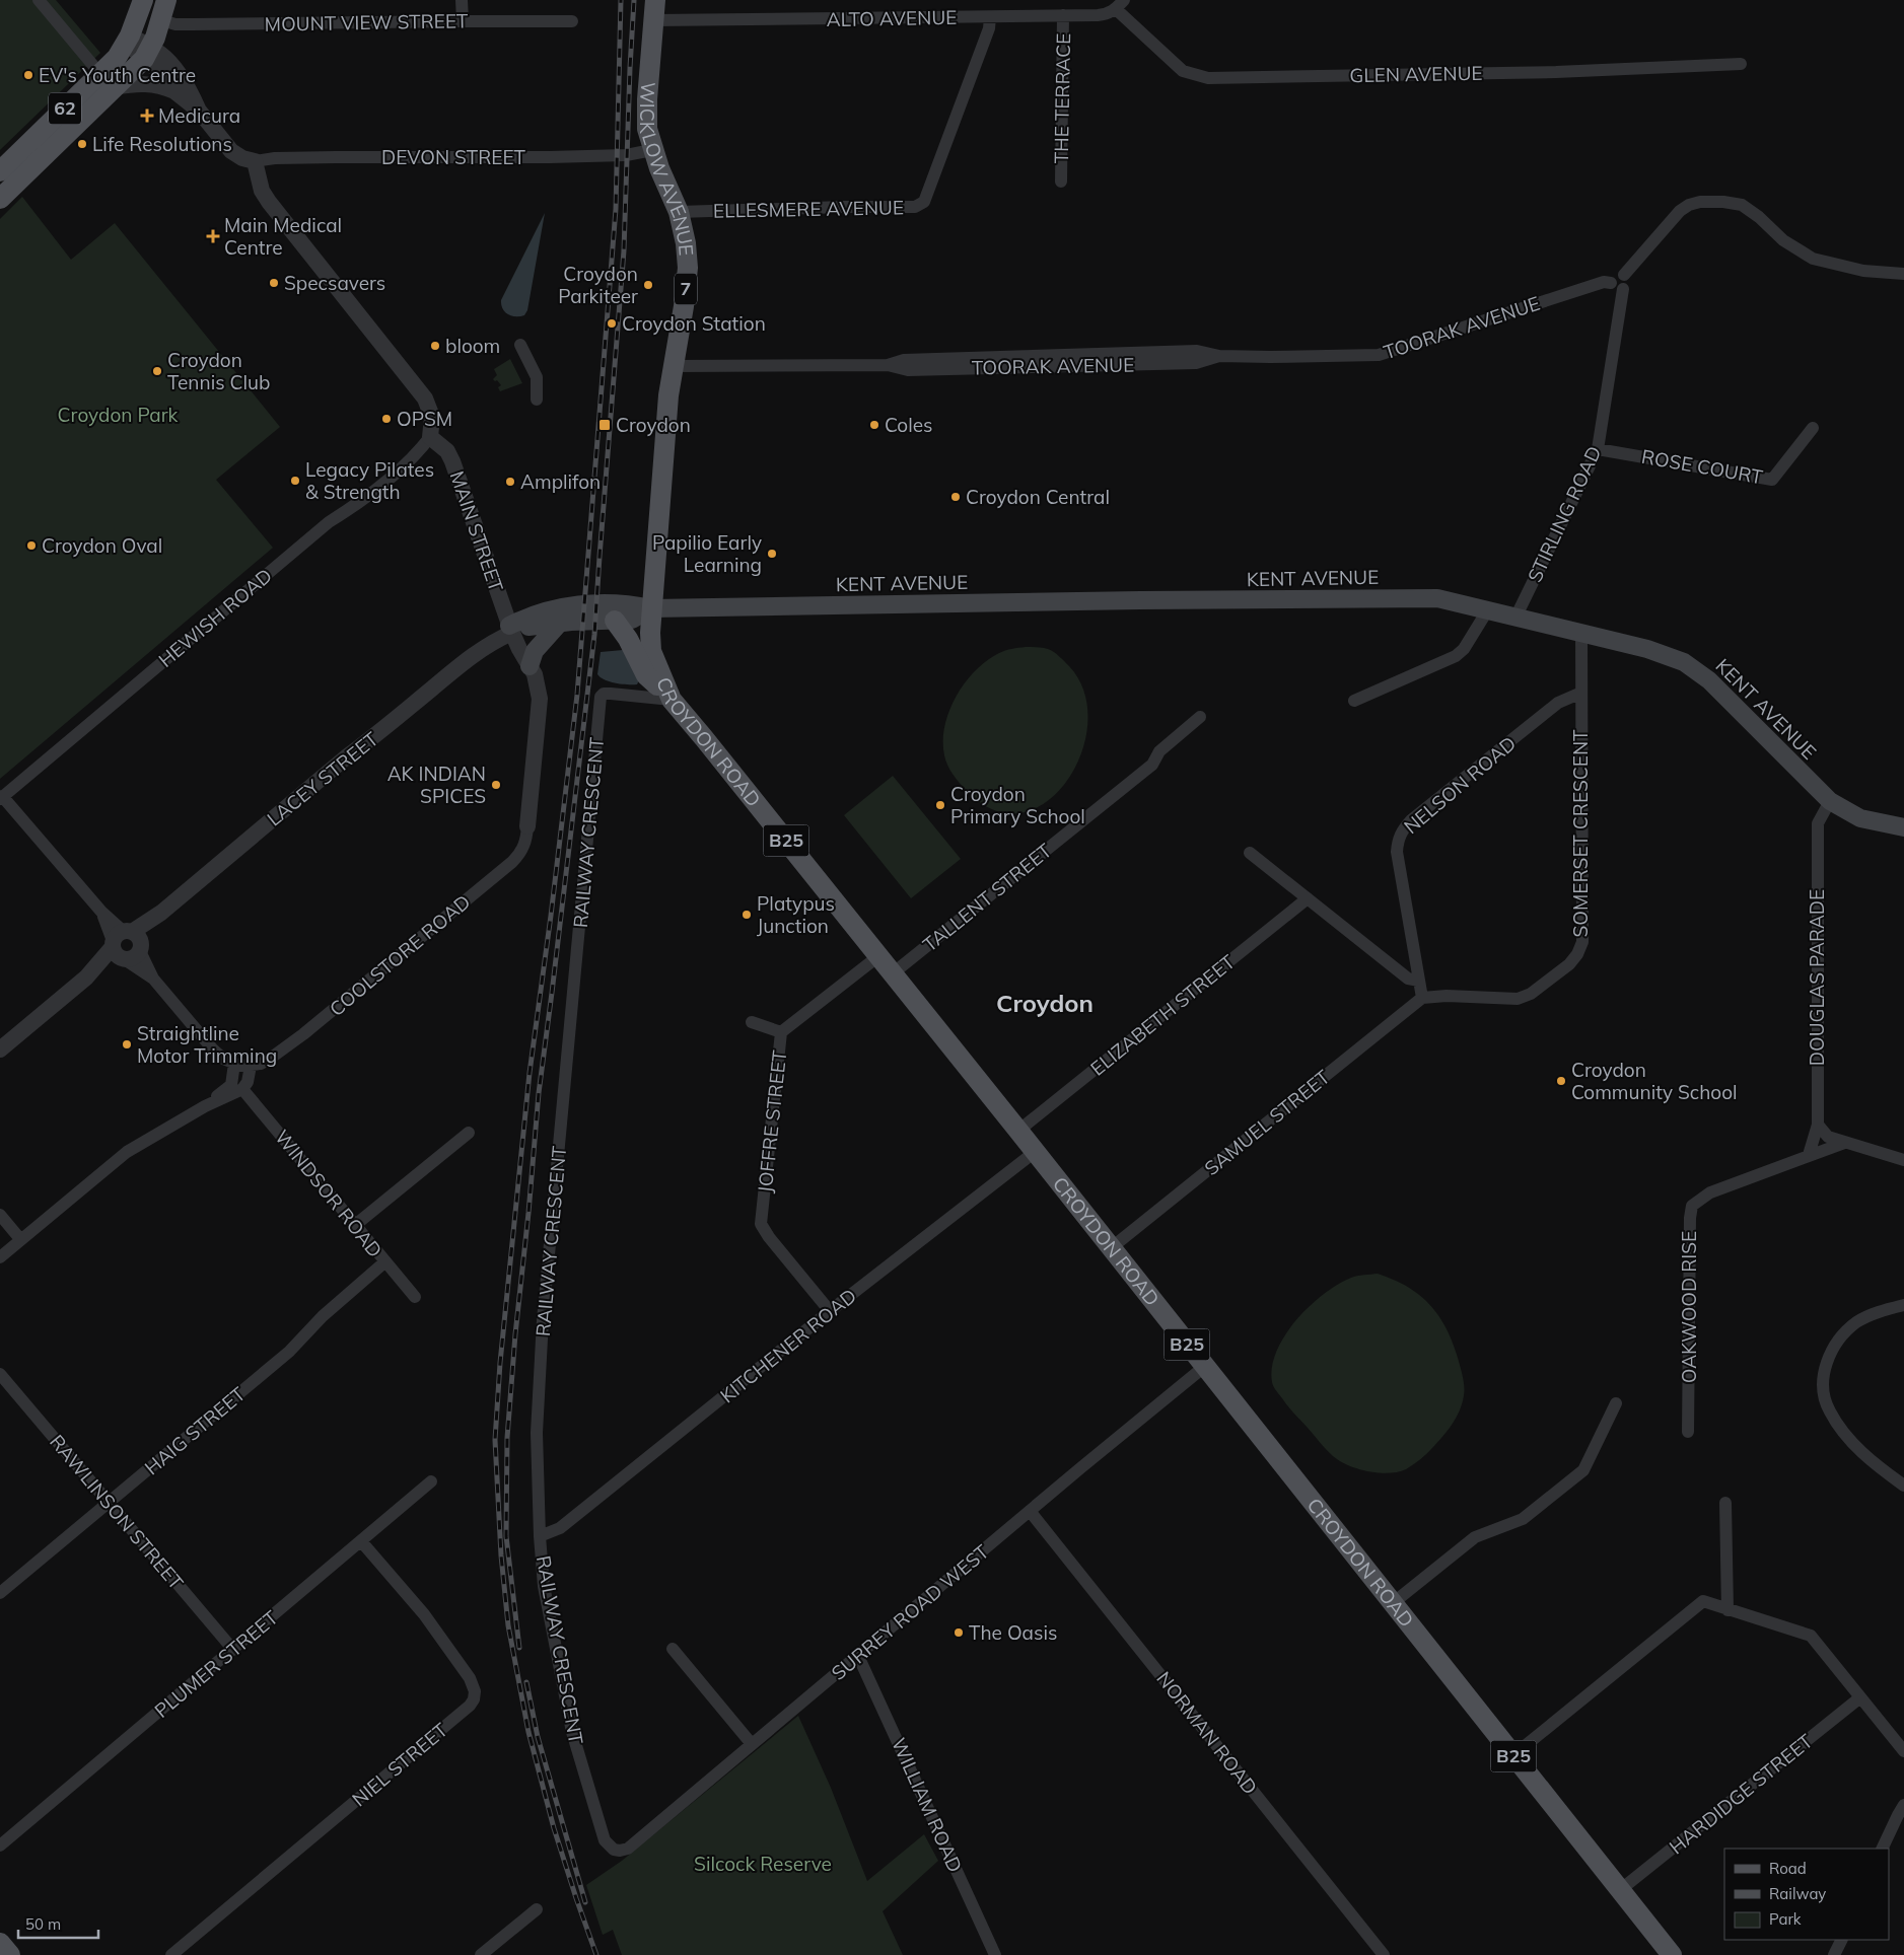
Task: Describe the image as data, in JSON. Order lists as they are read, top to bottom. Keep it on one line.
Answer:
{"streets":{"main road":["62","WICKLOW AVENUE","7","KENT AVENUE","CROYDON ROAD","B25"],"street":["ALTO AVENUE","MOUNT VIEW STREET","GLEN AVENUE","THE TERRACE","DEVON STREET","ELLESMERE AVENUE","TOORAK AVENUE","ROSE COURT","STIRLING ROAD","MAIN STREET","HEWISH ROAD","LACEY STREET","NELSON ROAD","RAILWAY CRESCENT","SOMERSET CRESCENT","TALLENT STREET","COOLSTORE ROAD","DOUGLAS PARADE","ELIZABETH STREET","JOFFRE STREET","SAMUEL STREET","WINDSOR ROAD","OAKWOOD RISE","KITCHENER ROAD","HAIG STREET","RAWLINSON STREET","SURREY ROAD WEST","PLUMER STREET","NORMAN ROAD","NIEL STREET","HARDIDGE STREET","WILLIAM ROAD"]},"crossings":[["ALTO AVENUE","GLEN AVENUE"],["ALTO AVENUE","THE TERRACE"],["ALTO AVENUE","WICKLOW AVENUE"],["ALTO AVENUE","ELLESMERE AVENUE"],["MOUNT VIEW STREET","62"],["DEVON STREET","WICKLOW AVENUE"],["WICKLOW AVENUE","ELLESMERE AVENUE"],["WICKLOW AVENUE","TOORAK AVENUE"],["WICKLOW AVENUE","KENT AVENUE"],["WICKLOW AVENUE","CROYDON ROAD"],["TOORAK AVENUE","STIRLING ROAD"],["ROSE COURT","STIRLING ROAD"],["STIRLING ROAD","KENT AVENUE"],["MAIN STREET","KENT AVENUE"],["MAIN STREET","HEWISH ROAD"],["MAIN STREET","LACEY STREET"],["MAIN STREET","COOLSTORE ROAD"],["KENT AVENUE","CROYDON ROAD"],["KENT AVENUE","LACEY STREET"],["KENT AVENUE","SOMERSET CRESCENT"],["KENT AVENUE","DOUGLAS PARADE"],["CROYDON ROAD","RAILWAY CRESCENT"],["CROYDON ROAD","TALLENT STREET"],["CROYDON ROAD","ELIZABETH STREET"],["CROYDON ROAD","JOFFRE STREET"],["CROYDON ROAD","SAMUEL STREET"],["CROYDON ROAD","KITCHENER ROAD"],["CROYDON ROAD","SURREY ROAD WEST"],["CROYDON ROAD","HARDIDGE STREET"],["NELSON ROAD","SOMERSET CRESCENT"],["NELSON ROAD","SAMUEL STREET"],["RAILWAY CRESCENT","KITCHENER ROAD"],["RAILWAY CRESCENT","SURREY ROAD WEST"],["SOMERSET CRESCENT","SAMUEL STREET"],["DOUGLAS PARADE","OAKWOOD RISE"],["JOFFRE STREET","KITCHENER ROAD"],["WINDSOR ROAD","HAIG STREET"],["HAIG STREET","RAWLINSON STREET"],["RAWLINSON STREET","PLUMER STREET"],["SURREY ROAD WEST","NORMAN ROAD"],["SURREY ROAD WEST","WILLIAM ROAD"],["PLUMER STREET","NIEL STREET"]],"districts":["Croydon"],"parks":["Croydon Park","Silcock Reserve"],"places":{"other":["EV's Youth Centre","Life Resolutions","Specsavers","Croydon Parkiteer","Croydon Station","bloom","Croydon Tennis Club","OPSM","Coles","Legacy Pilates & Strength","Amplifon","Croydon Central","Croydon Oval","Papilio Early Learning","AK INDIAN SPICES","Croydon Primary School","Platypus Junction","Straightline Motor Trimming","Croydon Community School","The Oasis"],"health":["Medicura","Main Medical Centre"],"transit":["Croydon"]},"legend":["Road","Railway","Park"],"scale_bar":"50 m"}
